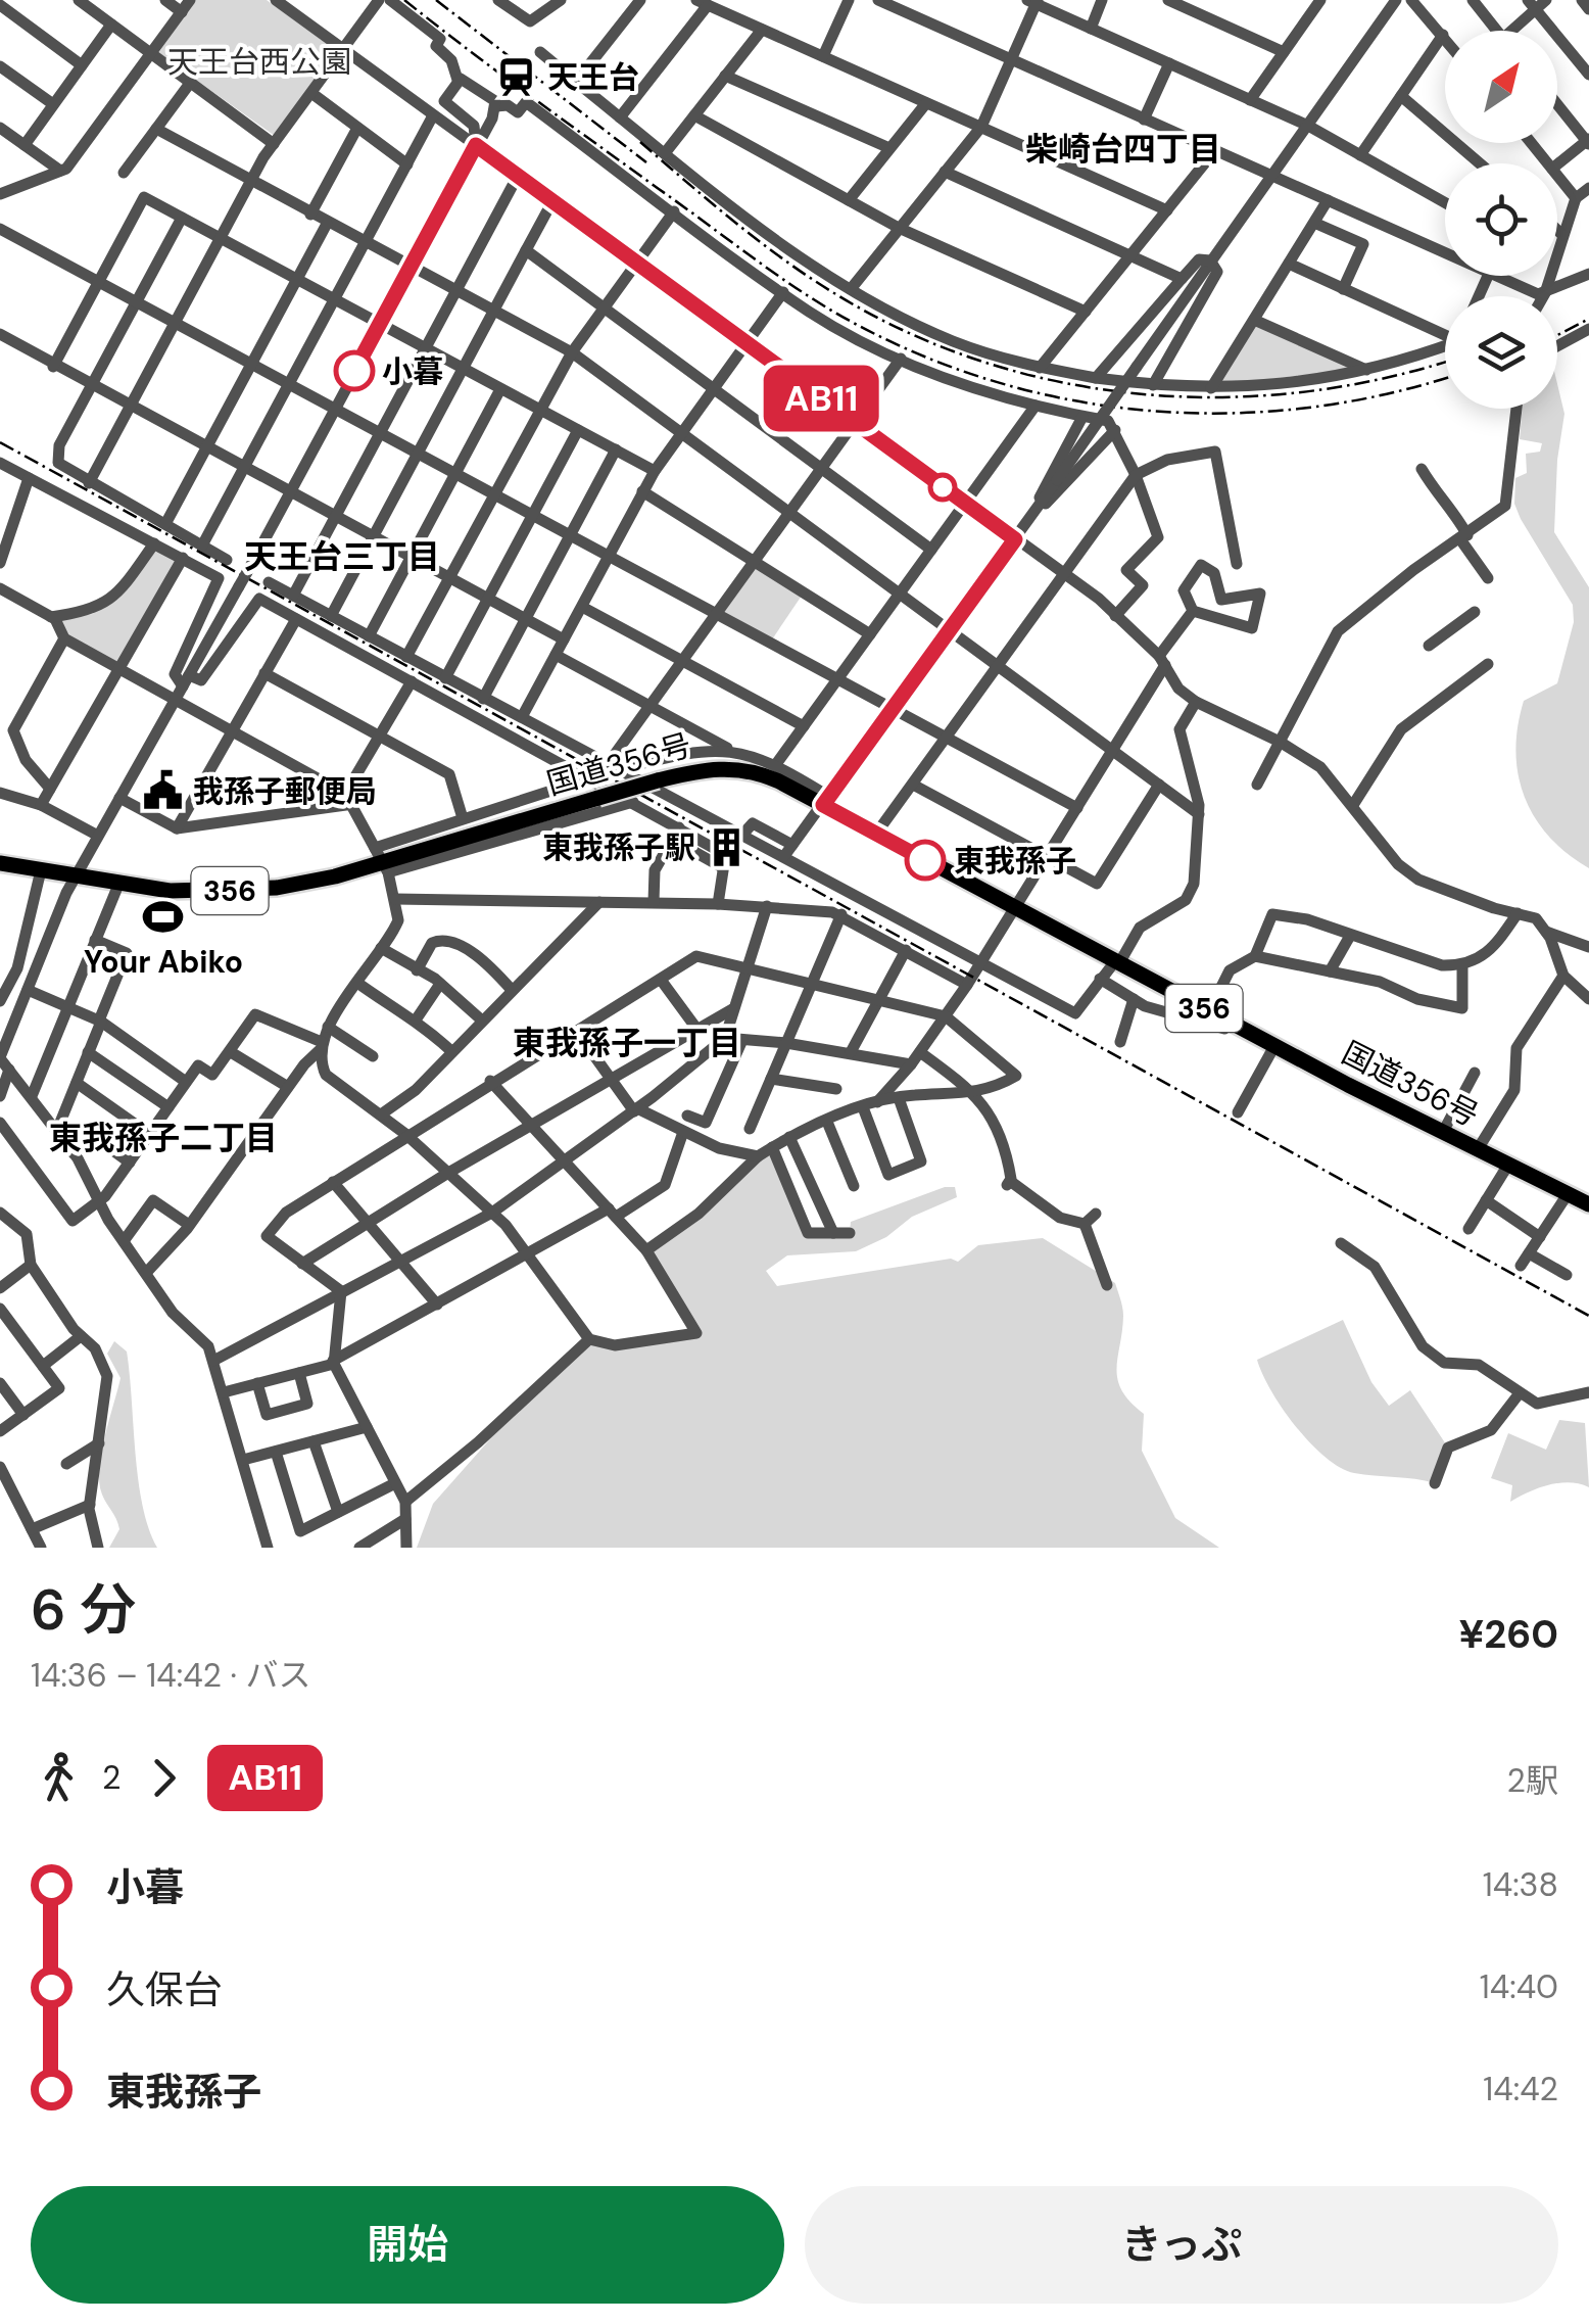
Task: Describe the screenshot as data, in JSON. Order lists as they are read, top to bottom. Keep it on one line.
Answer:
{"streets":{"highway":["国道356号","356"]},"districts":["柴崎台四丁目","天王台三丁目","東我孫子一丁目","東我孫子二丁目"],"parks":["天王台西公園"],"places":{"station":["天王台"],"other":["小暮","東我孫子"],"public building":["我孫子郵便局"],"building":["東我孫子駅"],"sports":["Your Abiko"]},"lines":["bus line AB11"],"north":"top right","page":{"on_map":"AB11","heading":["6 分","14:36 – 14:42 · バス","¥260"],"legs":["2","AB11","2駅"],"list":[{"name":"小暮","value":"14:38"},{"name":"久保台","value":"14:40"},{"name":"東我孫子","value":"14:42"}],"buttons":["開始","きっぷ"]}}
